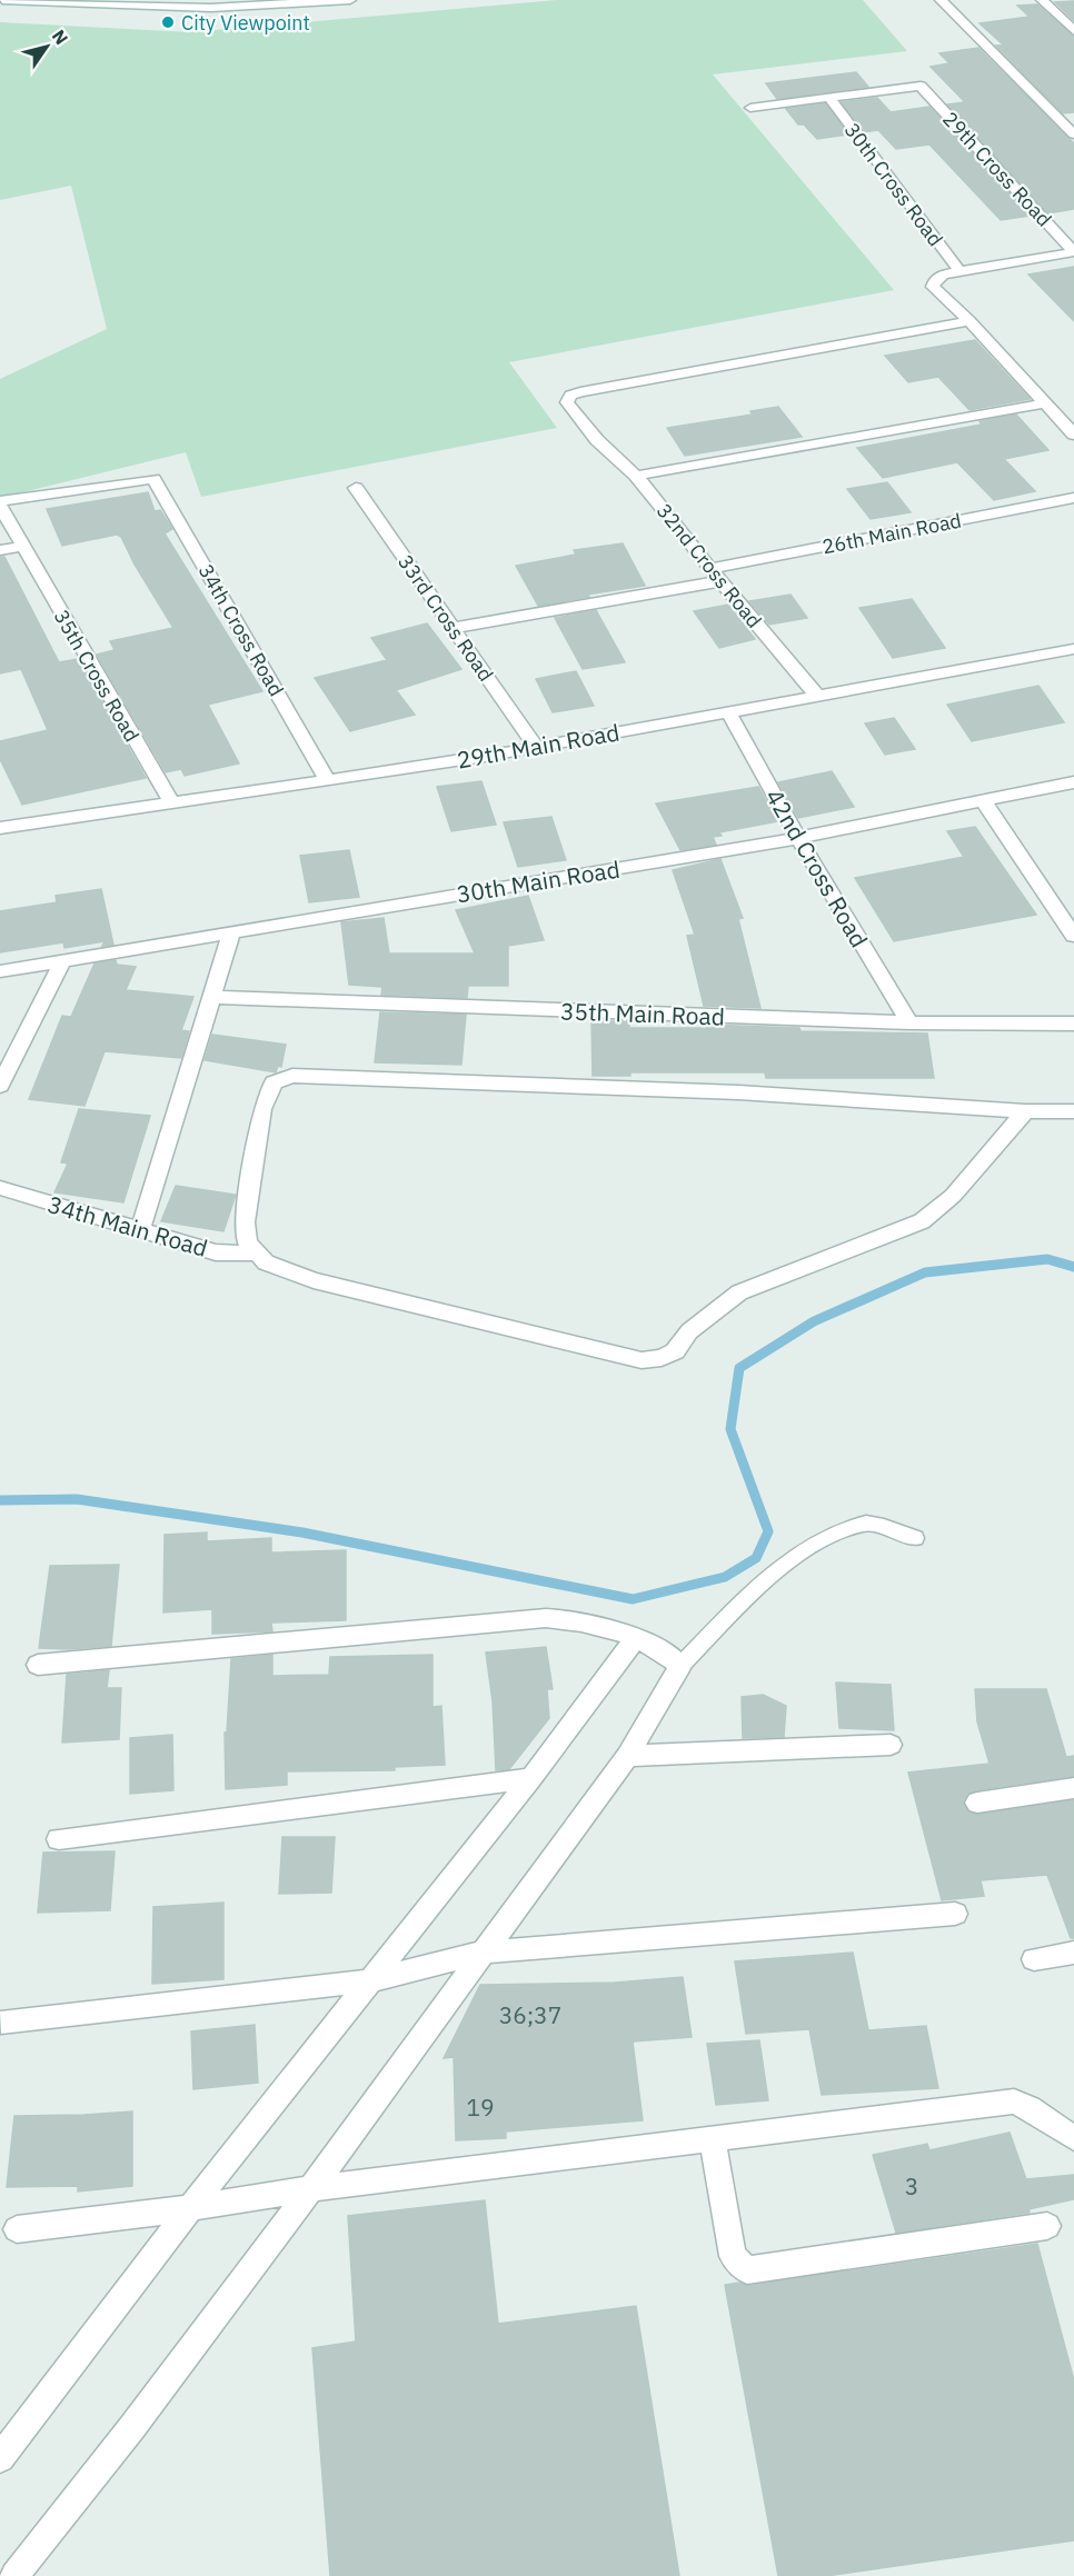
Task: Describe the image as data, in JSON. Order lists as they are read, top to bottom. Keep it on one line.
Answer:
{"streets":{"street":["29th Cross Road","30th Cross Road","26th Main Road","32nd Cross Road","33rd Cross Road","34th Cross Road","35th Cross Road","29th Main Road","42nd Cross Road","30th Main Road","35th Main Road","34th Main Road"]},"crossings":[["29th Cross Road","30th Cross Road"],["26th Main Road","32nd Cross Road"],["26th Main Road","33rd Cross Road"],["32nd Cross Road","29th Main Road"],["33rd Cross Road","29th Main Road"],["34th Cross Road","35th Cross Road"],["34th Cross Road","29th Main Road"],["35th Cross Road","29th Main Road"],["29th Main Road","42nd Cross Road"],["42nd Cross Road","30th Main Road"],["42nd Cross Road","35th Main Road"]],"places":["City Viewpoint"],"house_numbers":["36;37","19","3"],"north":"top right"}
